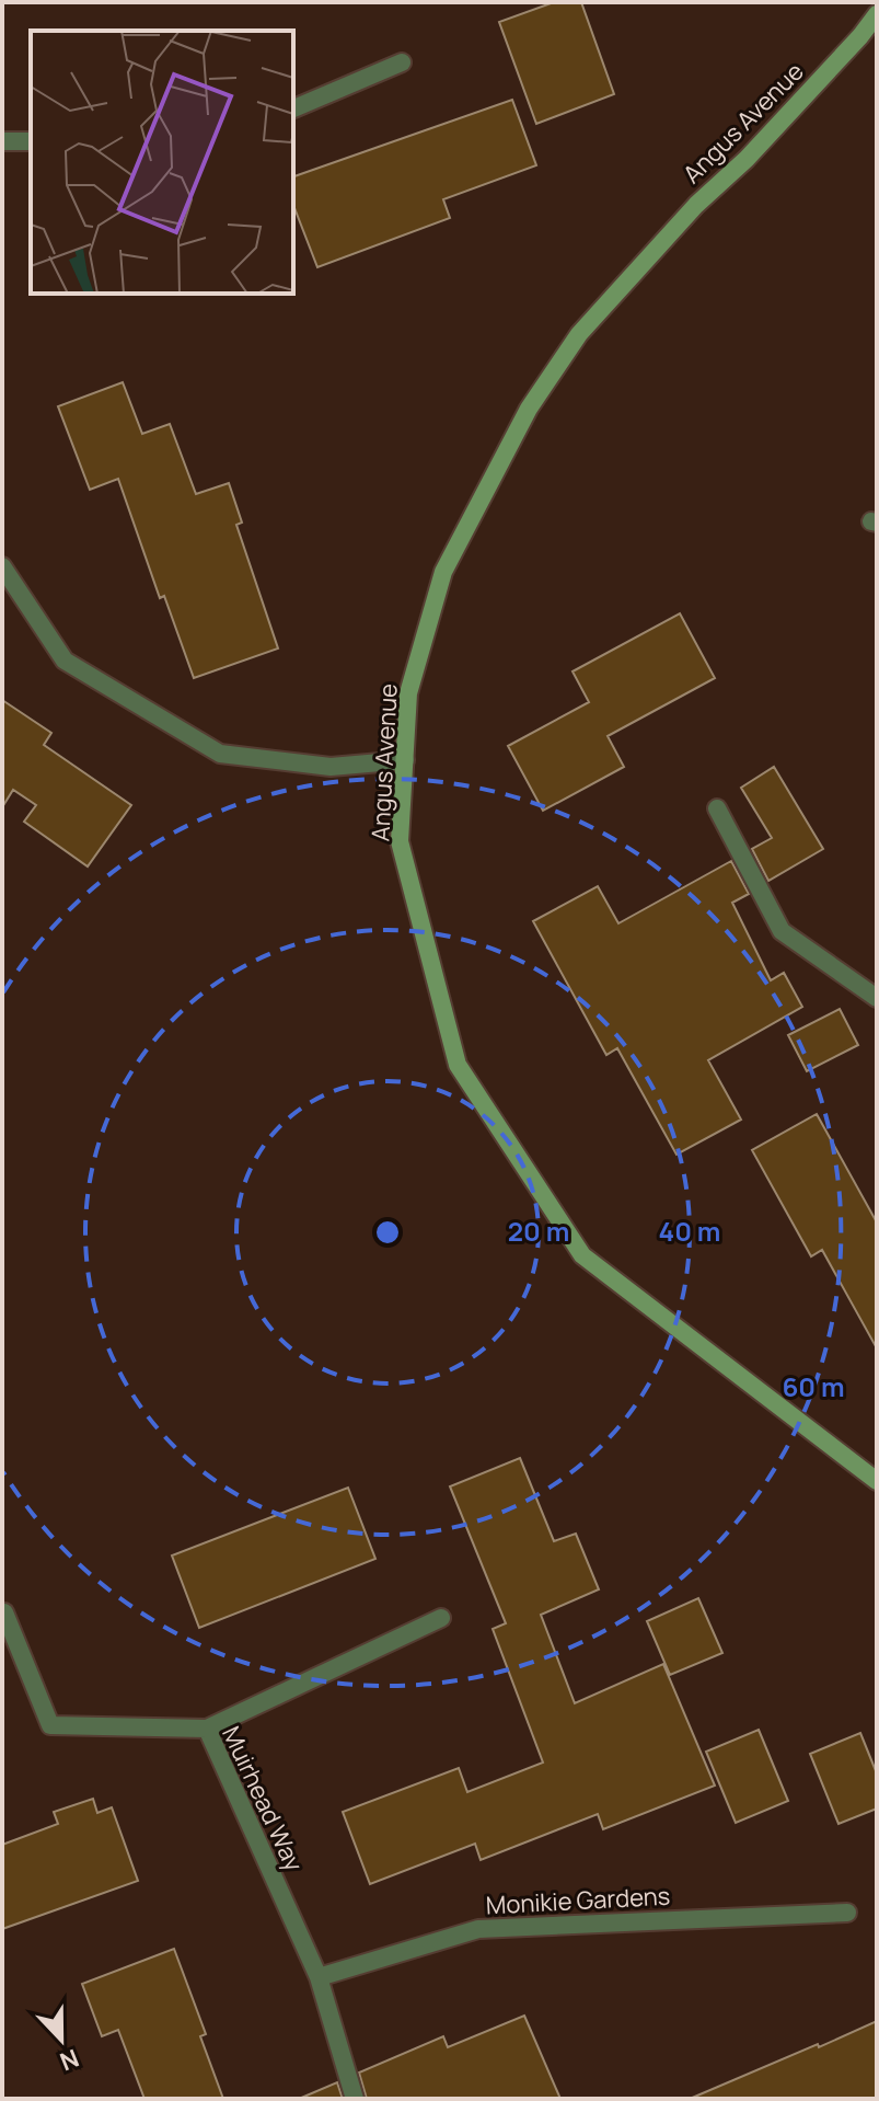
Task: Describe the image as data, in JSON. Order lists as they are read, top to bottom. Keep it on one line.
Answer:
{"streets":{"street":["Angus Avenue","Muirhead Way","Monikie Gardens"]},"crossings":[["Muirhead Way","Monikie Gardens"]],"north":"bottom","rings":["20 m","40 m","60 m"]}
